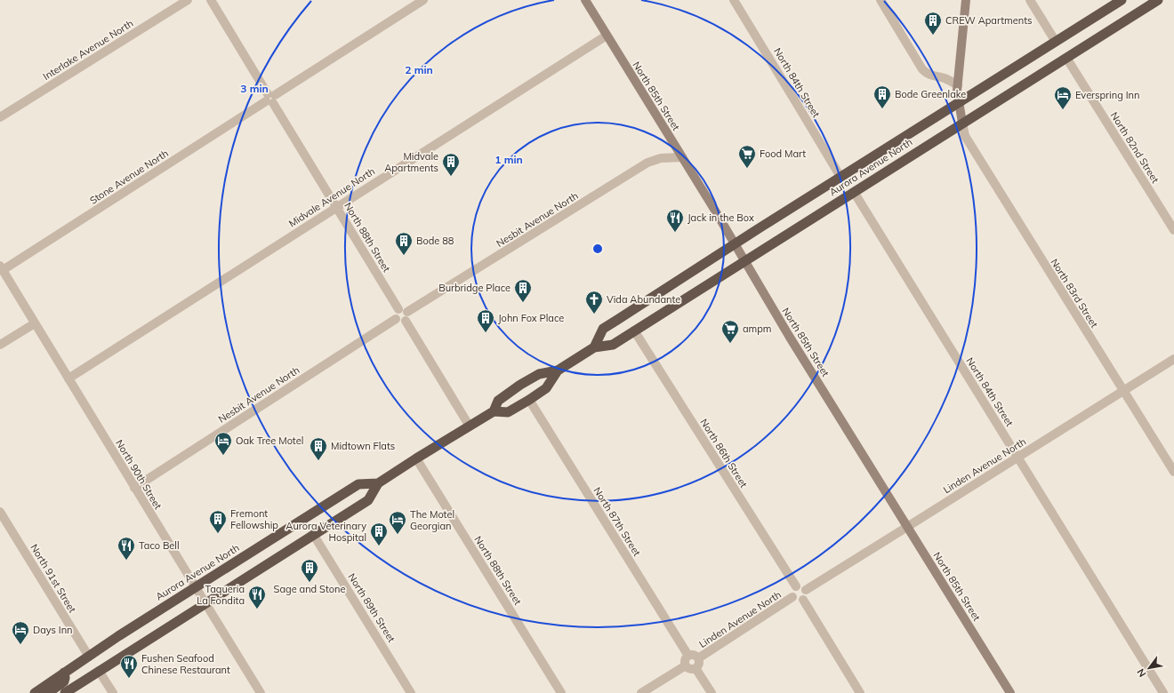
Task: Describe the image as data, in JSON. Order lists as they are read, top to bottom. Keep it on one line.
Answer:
{"streets":{"highway":["Aurora Avenue North"],"main road":["North 85th Street"],"street":["Interlake Avenue North","North 84th Street","North 82nd Street","Stone Avenue North","Midvale Avenue North","Nesbit Avenue North","North 88th Street","North 83rd Street","North 86th Street","Linden Avenue North","North 90th Street","North 87th Street","North 91st Street","North 89th Street"]},"crossings":[["North 84th Street","Aurora Avenue North"],["North 84th Street","Linden Avenue North"],["North 85th Street","Aurora Avenue North"],["North 85th Street","Midvale Avenue North"],["North 85th Street","Nesbit Avenue North"],["North 85th Street","Linden Avenue North"],["North 82nd Street","Aurora Avenue North"],["Aurora Avenue North","North 88th Street"],["Aurora Avenue North","North 83rd Street"],["Aurora Avenue North","North 86th Street"],["Aurora Avenue North","North 90th Street"],["Aurora Avenue North","North 87th Street"],["Aurora Avenue North","North 91st Street"],["Aurora Avenue North","North 89th Street"],["Stone Avenue North","North 88th Street"],["Stone Avenue North","North 90th Street"],["Midvale Avenue North","North 88th Street"],["Midvale Avenue North","North 90th Street"],["Nesbit Avenue North","North 88th Street"],["Nesbit Avenue North","North 90th Street"],["North 83rd Street","Linden Avenue North"],["North 86th Street","Linden Avenue North"],["Linden Avenue North","North 87th Street"]],"places":{"building":["CREW Apartments","Bode Greenlake","Midvale Apartments","Bode 88","Burbridge Place","John Fox Place","Midtown Flats","Fremont Fellowship","Aurora Veterinary Hospital","Sage and Stone"],"hotel":["Everspring Inn","Oak Tree Motel","The Motel Georgian","Days Inn"],"supermarket":["Food Mart","ampm"],"restaurant":["Jack in the Box","Taco Bell","Taqueria La Fondita","Fushen Seafood Chinese Restaurant"],"church":["Vida Abundante"]},"north":"bottom left","rings":["2 min","3 min","1 min"]}
